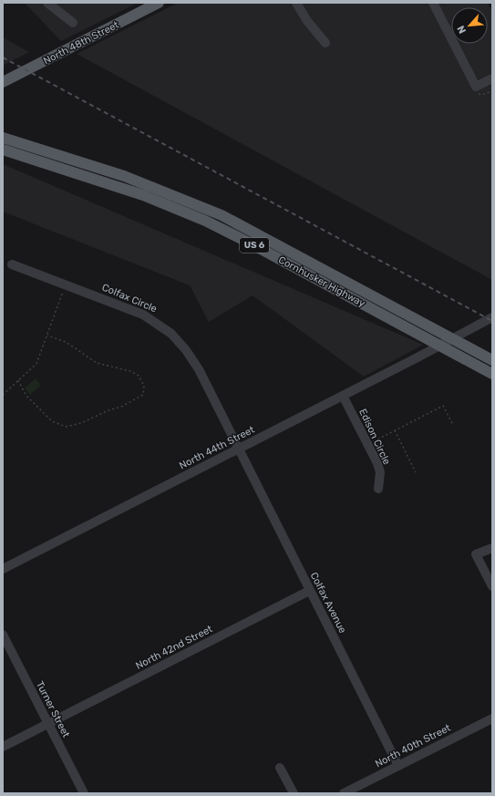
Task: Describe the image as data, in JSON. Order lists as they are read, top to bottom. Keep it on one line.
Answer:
{"streets":{"main road":["North 48th Street","US 6","Cornhusker Highway"],"street":["Colfax Circle","Edison Circle","North 44th Street","Colfax Avenue","North 42nd Street","Turner Street","North 40th Street"]},"crossings":[["Cornhusker Highway","North 44th Street"],["Colfax Circle","North 44th Street"],["Colfax Circle","Colfax Avenue"],["Edison Circle","North 44th Street"],["North 44th Street","Colfax Avenue"],["Colfax Avenue","North 42nd Street"],["Colfax Avenue","North 40th Street"],["North 42nd Street","Turner Street"]],"north":"bottom left"}
